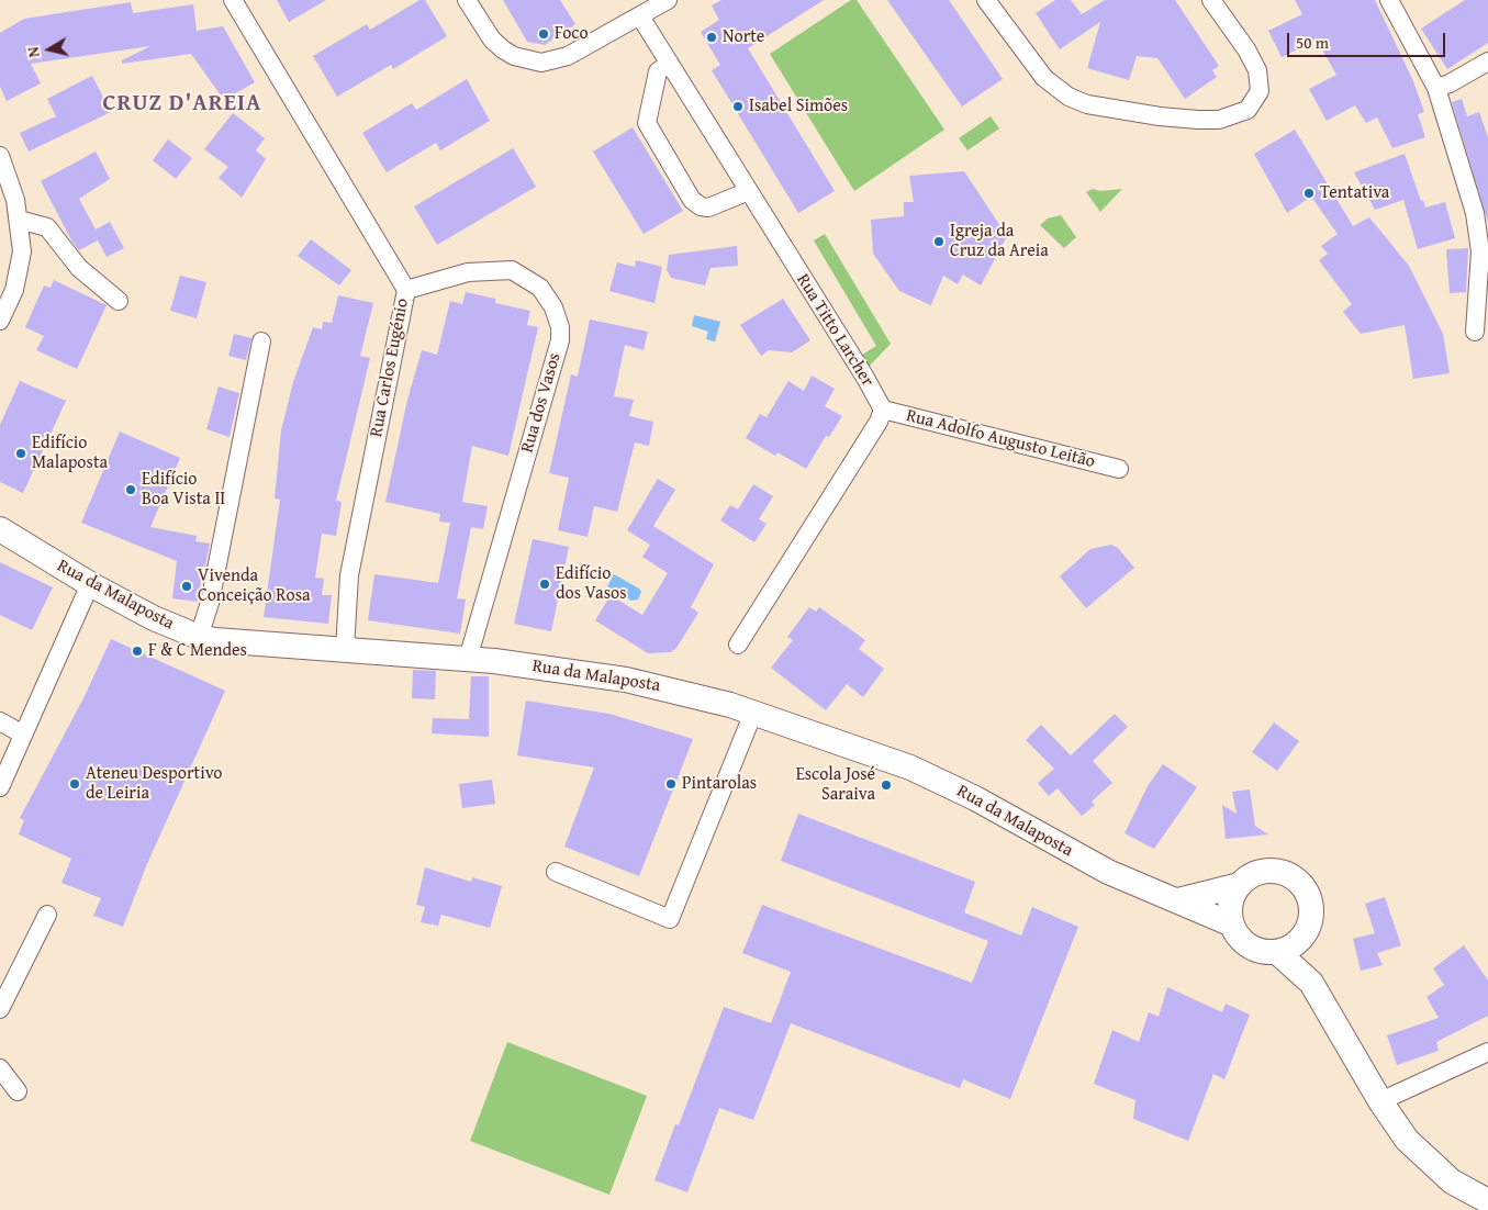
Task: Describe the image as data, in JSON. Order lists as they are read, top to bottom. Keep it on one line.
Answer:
{"streets":{"street":["Rua Titto Larcher","Rua Carlos Eugénio","Rua dos Vasos","Rua Adolfo Augusto Leitão","Rua da Malaposta"]},"crossings":[["Rua Titto Larcher","Rua Adolfo Augusto Leitão"],["Rua Carlos Eugénio","Rua dos Vasos"],["Rua Carlos Eugénio","Rua da Malaposta"],["Rua dos Vasos","Rua da Malaposta"]],"districts":["CRUZ D'AREIA"],"places":["Foco","Norte","Isabel Simões","Tentativa","Igreja da Cruz da Areia","Edifício Malaposta","Edifício Boa Vista II","Edifício dos Vasos","Vivenda Conceição Rosa","F & C Mendes","Ateneu Desportivo de Leiria","Pintarolas","Escola José Saraiva"],"scale_bar":"50 m","north":"left"}
